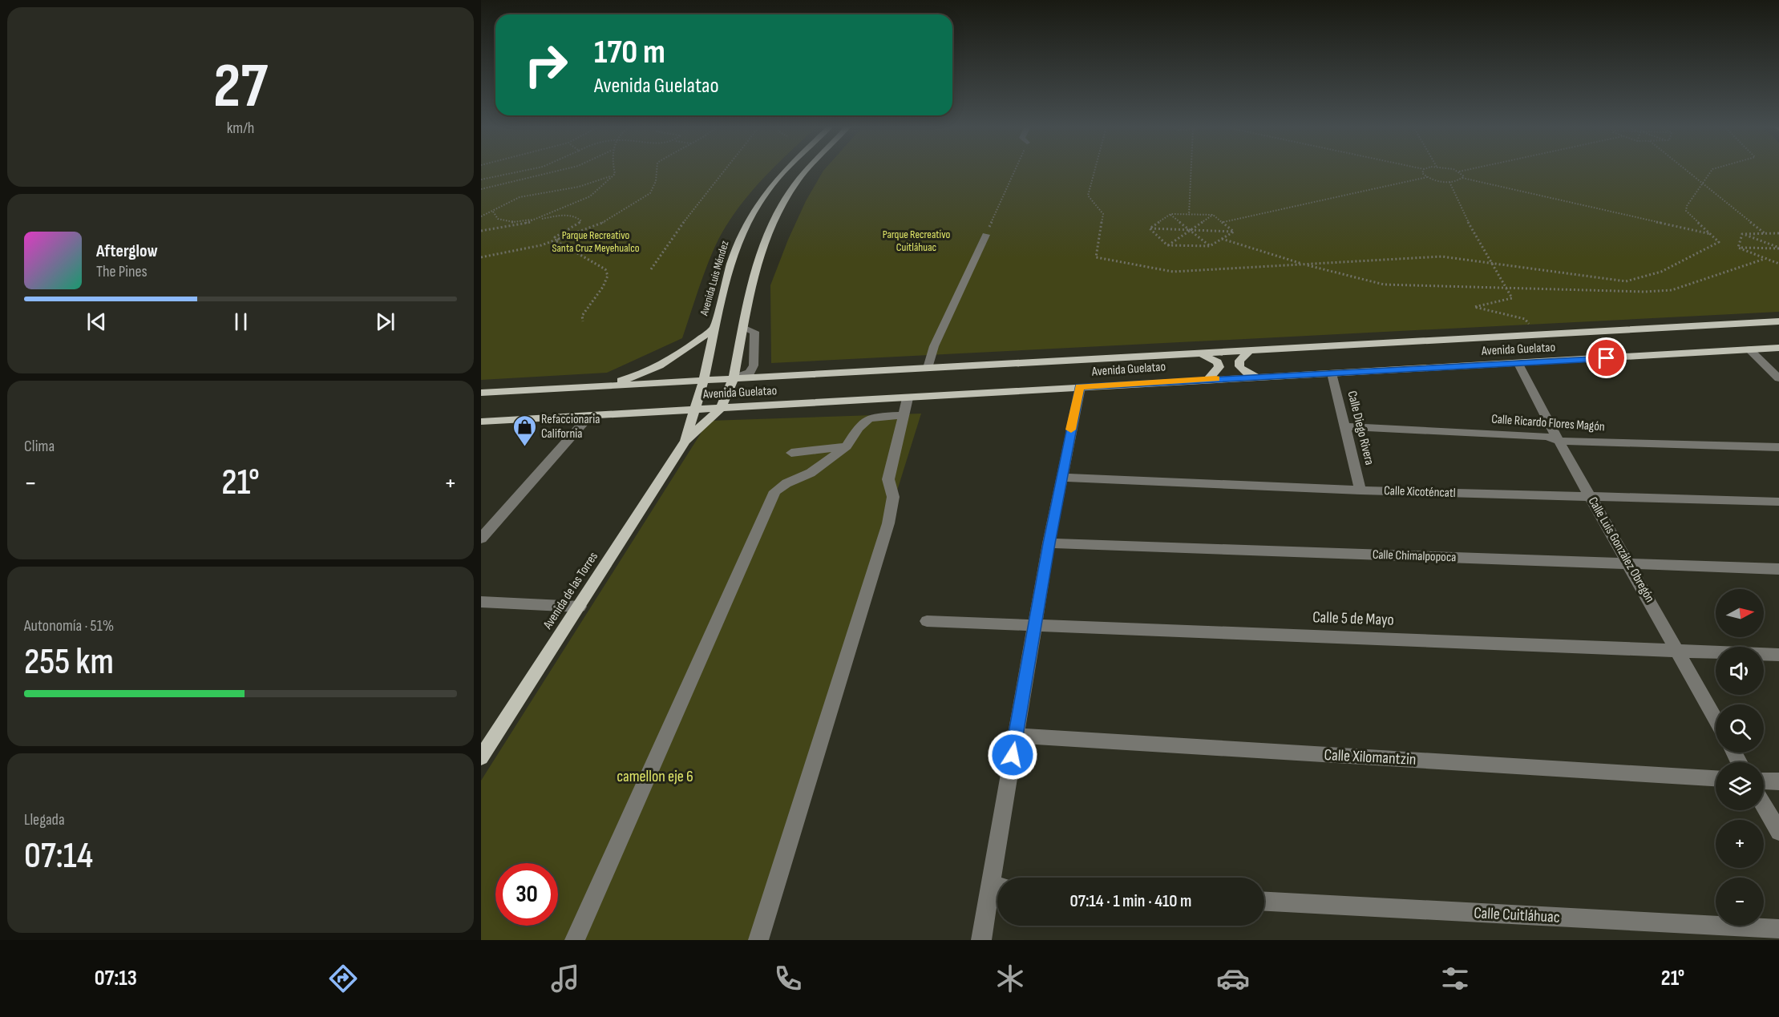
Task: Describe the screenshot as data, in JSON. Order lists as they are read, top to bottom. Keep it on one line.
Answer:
{"streets":{"main road":["Avenida Luis Méndez","Avenida Guelatao","Avenida de las Torres"],"street":["Calle Ricardo Flores Magón","Calle Diego Rivera","Calle Xicoténcatl","Calle Luis González Obregón","Calle Chimalpopoca","Calle 5 de Mayo","Calle Xilomantzin","Calle Cuitláhuac"]},"crossings":[["Avenida Luis Méndez","Avenida Guelatao"],["Avenida Luis Méndez","Avenida de las Torres"],["Avenida Guelatao","Calle Diego Rivera"],["Avenida Guelatao","Calle Luis González Obregón"],["Avenida Guelatao","Avenida de las Torres"],["Calle Ricardo Flores Magón","Calle Diego Rivera"],["Calle Ricardo Flores Magón","Calle Luis González Obregón"],["Calle Diego Rivera","Calle Xicoténcatl"],["Calle Xicoténcatl","Calle Luis González Obregón"],["Calle Luis González Obregón","Calle Chimalpopoca"],["Calle Luis González Obregón","Calle 5 de Mayo"]],"parks":["Parque Recreativo Cuitláhuac","Parque Recreativo Santa Cruz Meyehualco","camellon eje 6"],"places":{"shop":["Refaccionaria California"]},"north":"right","page":{"tile":[["27","km/h"],"Clima",["Autonomía · 51%","255 km"],["Llegada","07:14"]],"turn":["170 m","Avenida Guelatao"],"song":["Afterglow","The Pines"],"heat":["−","21°","+"],"map_buttons":["+","−"],"limit":"30","trip":"07:14 · 1 min · 410 m","tabs":["07:13","21°"]}}
